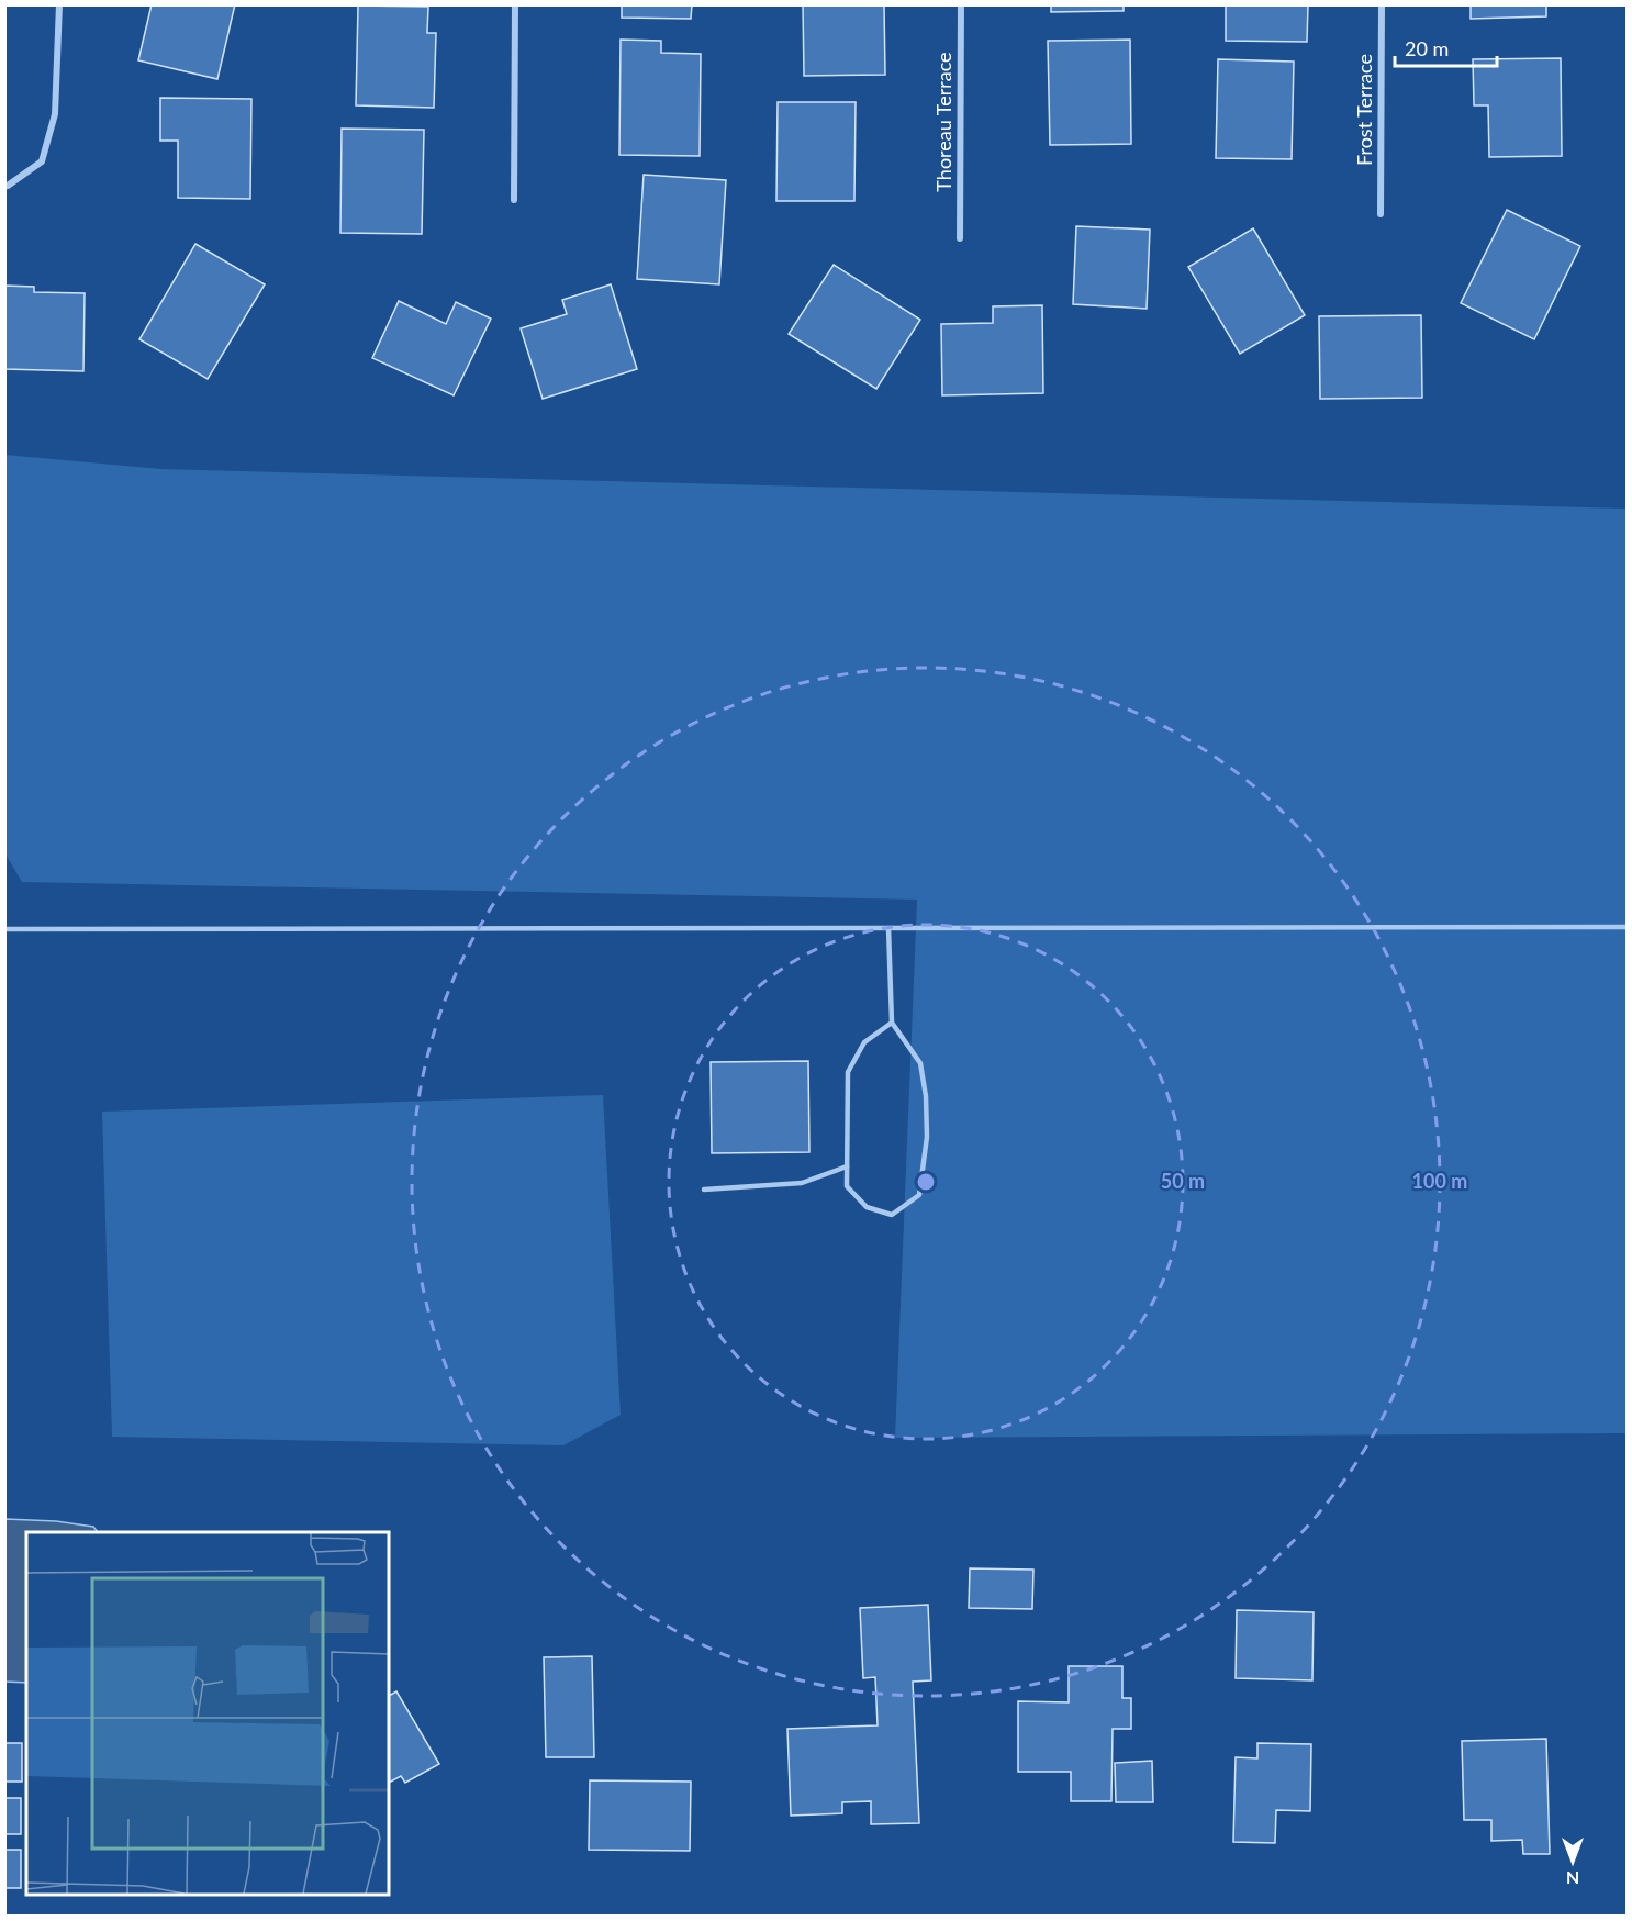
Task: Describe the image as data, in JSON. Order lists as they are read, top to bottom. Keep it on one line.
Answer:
{"streets":{"street":["Frost Terrace","Thoreau Terrace"]},"scale_bar":"20 m","north":"bottom","rings":["50 m","100 m"]}
